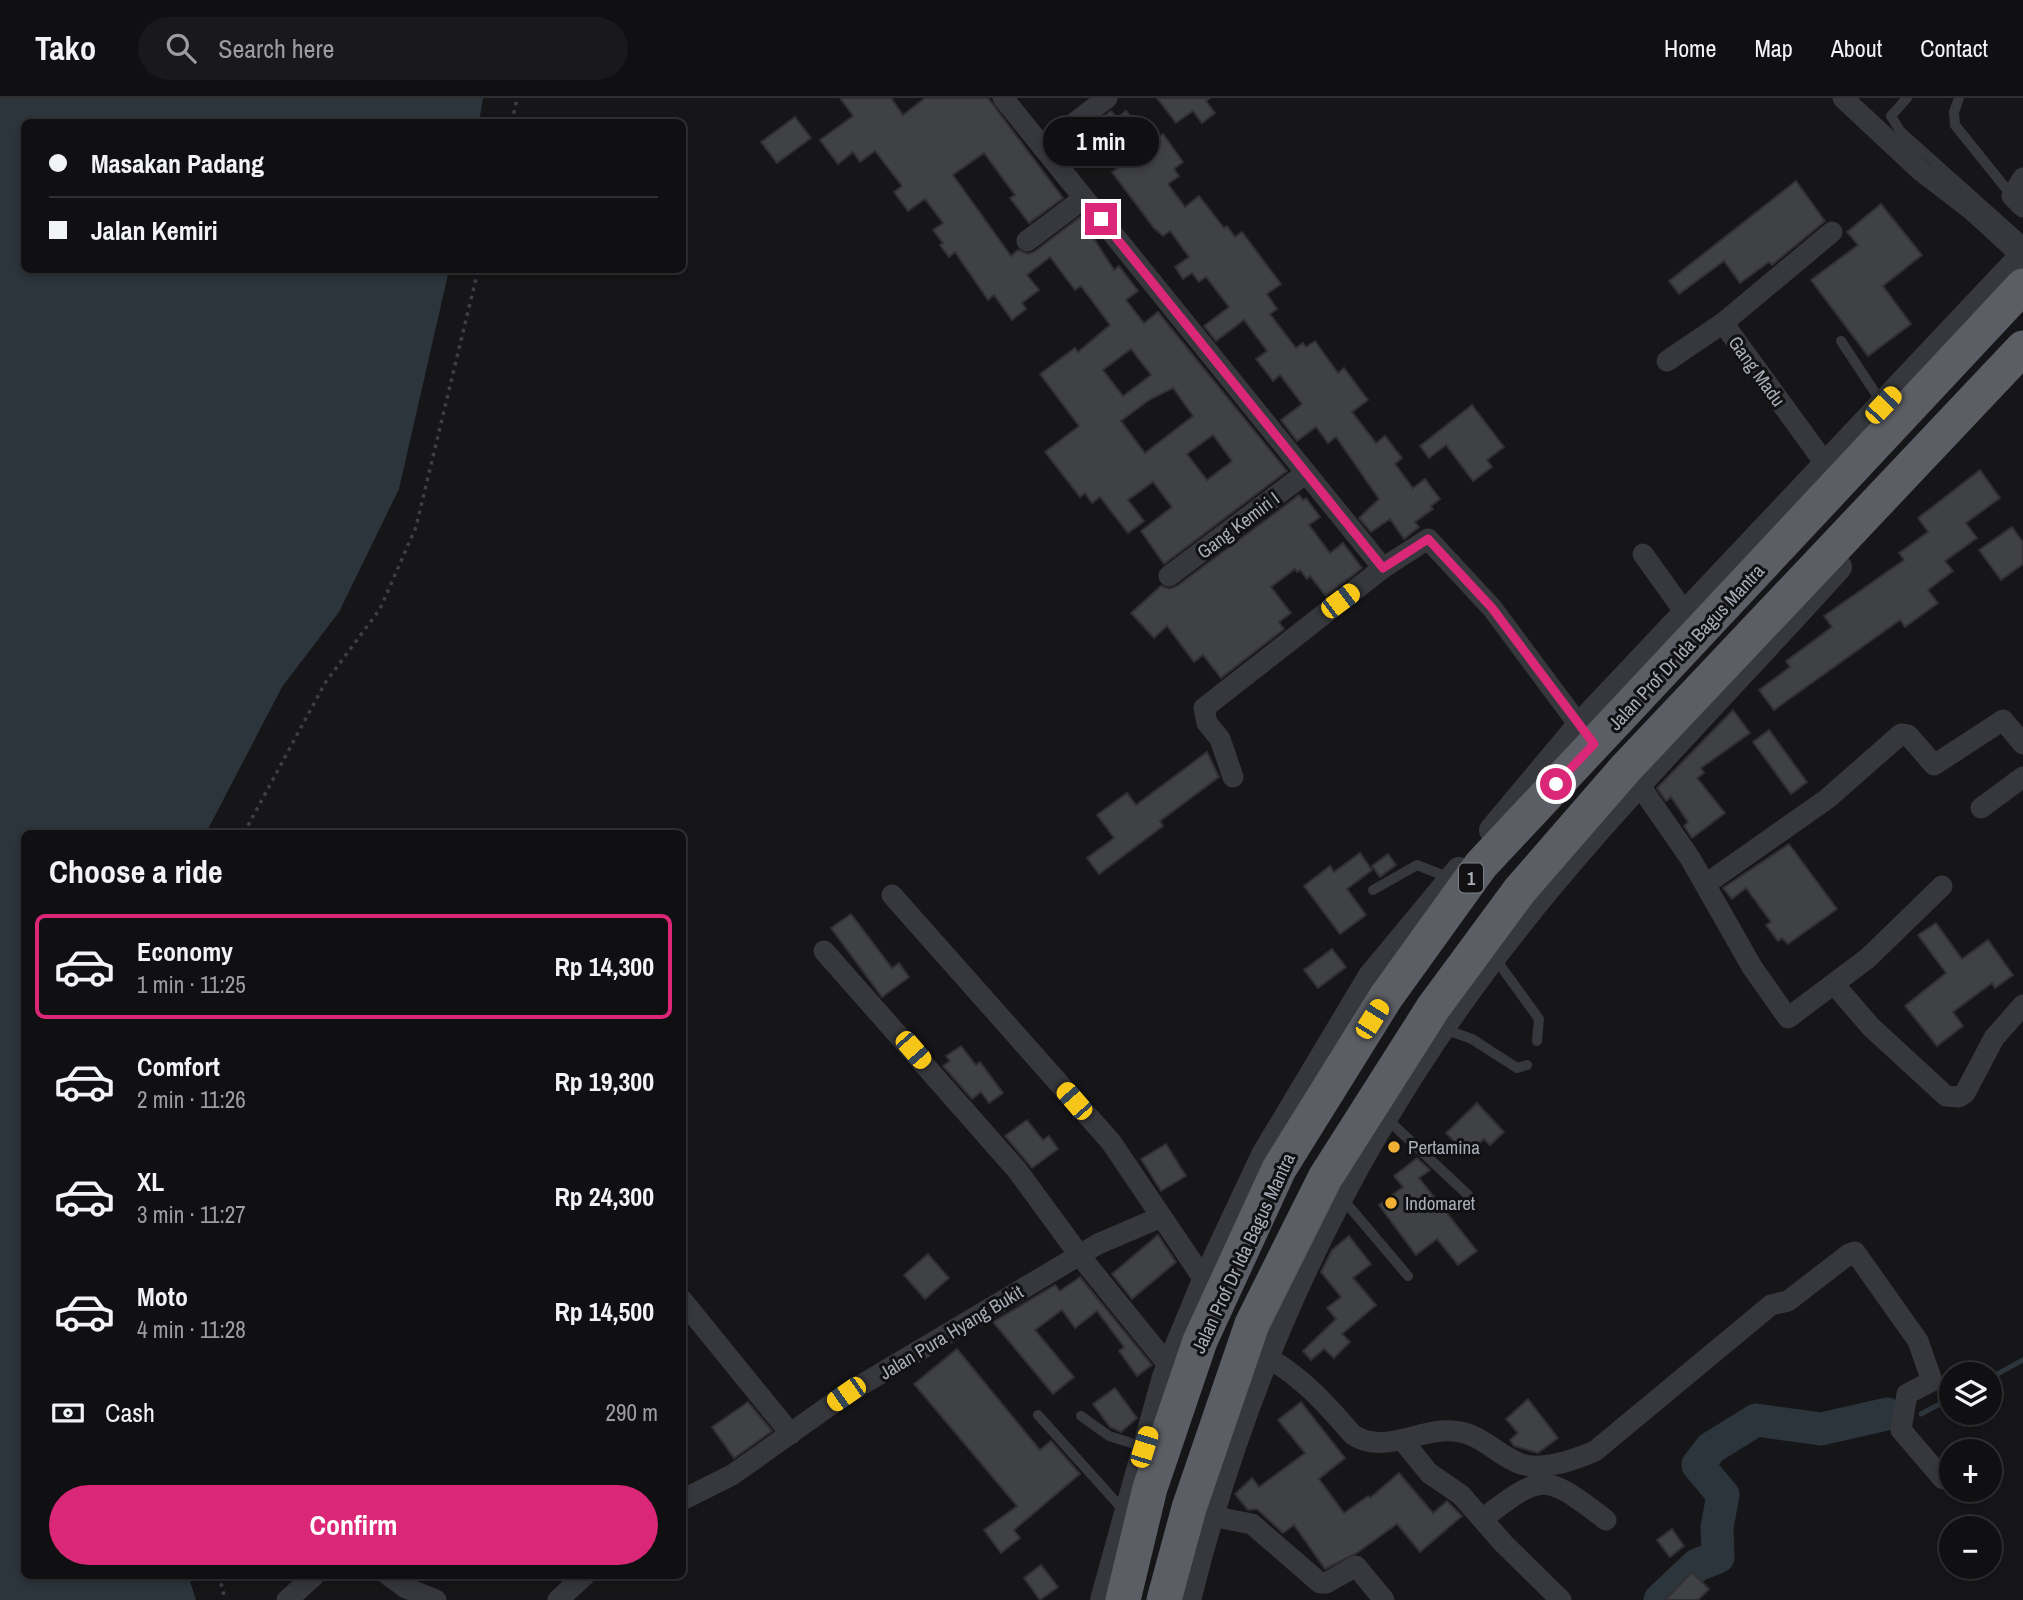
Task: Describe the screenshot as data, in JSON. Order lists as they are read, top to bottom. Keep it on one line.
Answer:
{"streets":{"highway":["Jalan Prof Dr Ida Bagus Mantra","1"],"street":["Gang Madu","Gang Kemiri I","Jalan Pura Hyang Bukit"]},"places":["Pertamina","Indomaret"],"page":{"header":"Tako","search":"Search here","nav":["Home","Map","About","Contact"],"bubble":"1 min","banner":["Masakan Padang","Jalan Kemiri"],"heading":"Choose a ride","list":[{"name":"Economy","note":"1 min · 11:25","value":"Rp 14,300"},{"name":"Comfort","note":"2 min · 11:26","value":"Rp 19,300"},{"name":"XL","note":"3 min · 11:27","value":"Rp 24,300"},{"name":"Moto","note":"4 min · 11:28","value":"Rp 14,500"}],"map_buttons":["+","−"],"pay":["Cash","290 m"],"buttons":"Confirm"}}
